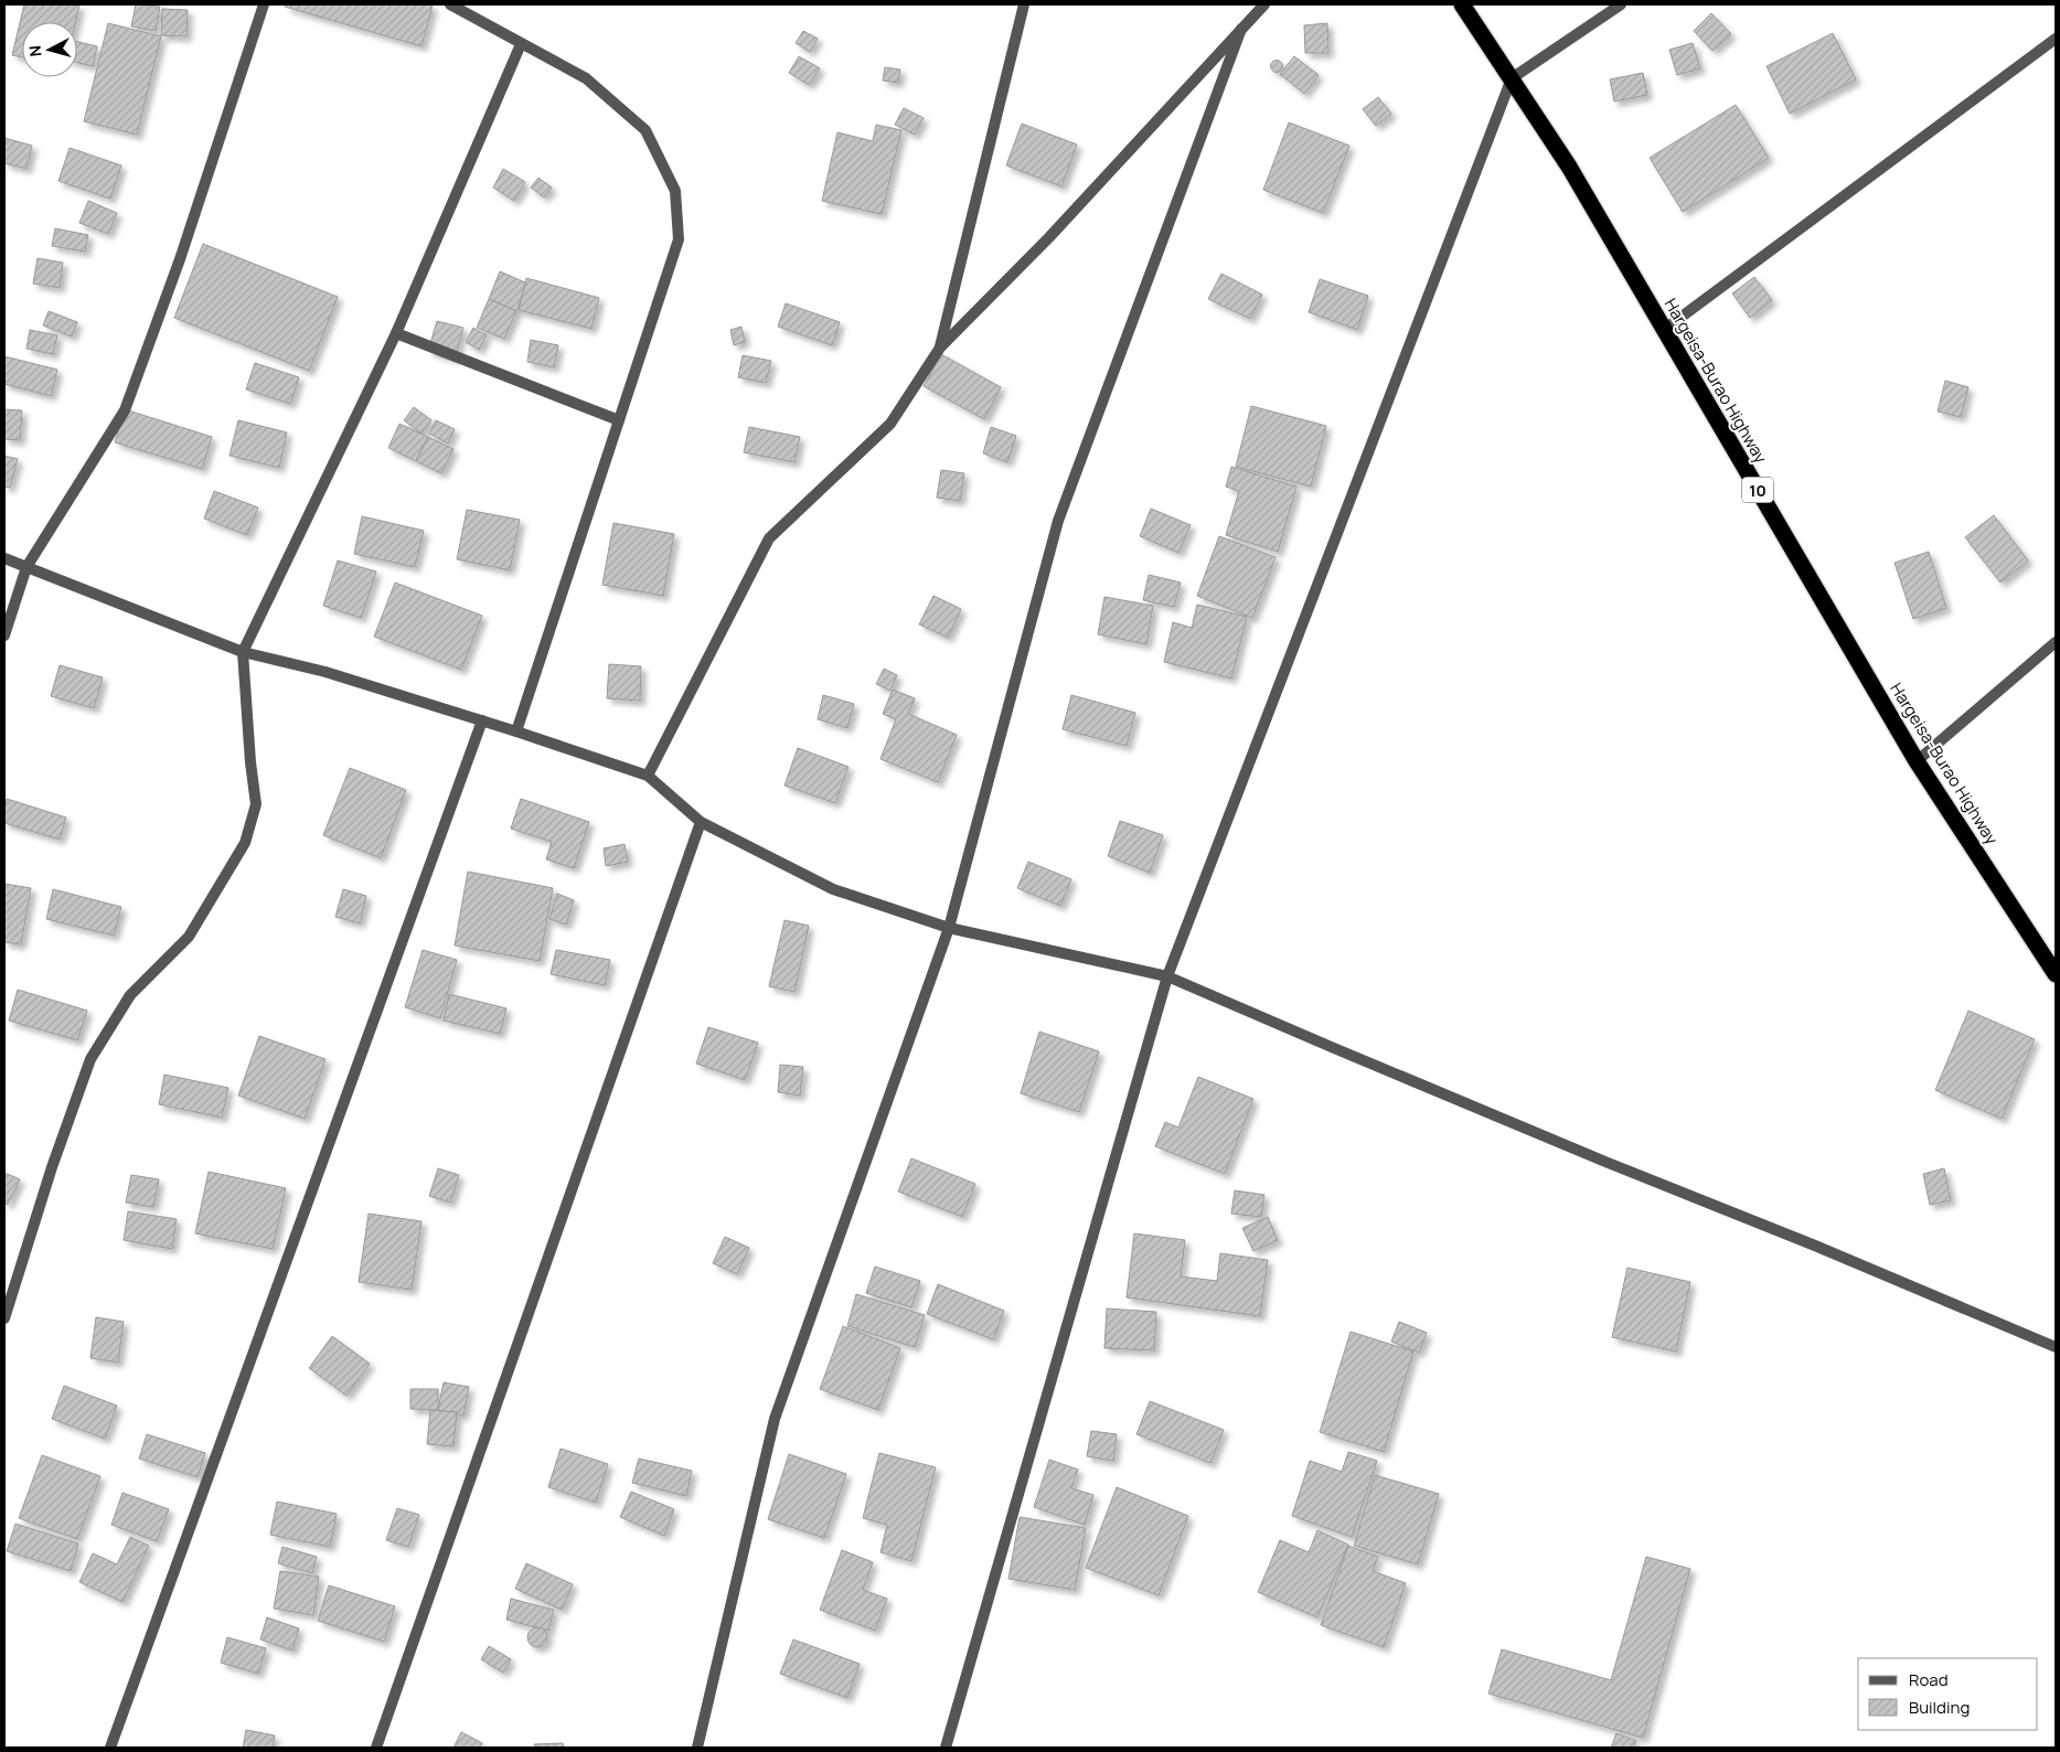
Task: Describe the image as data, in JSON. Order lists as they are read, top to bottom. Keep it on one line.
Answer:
{"streets":{"highway":["Hargeisa-Burao Highway","10"]},"legend":["Road","Building"],"north":"left"}
